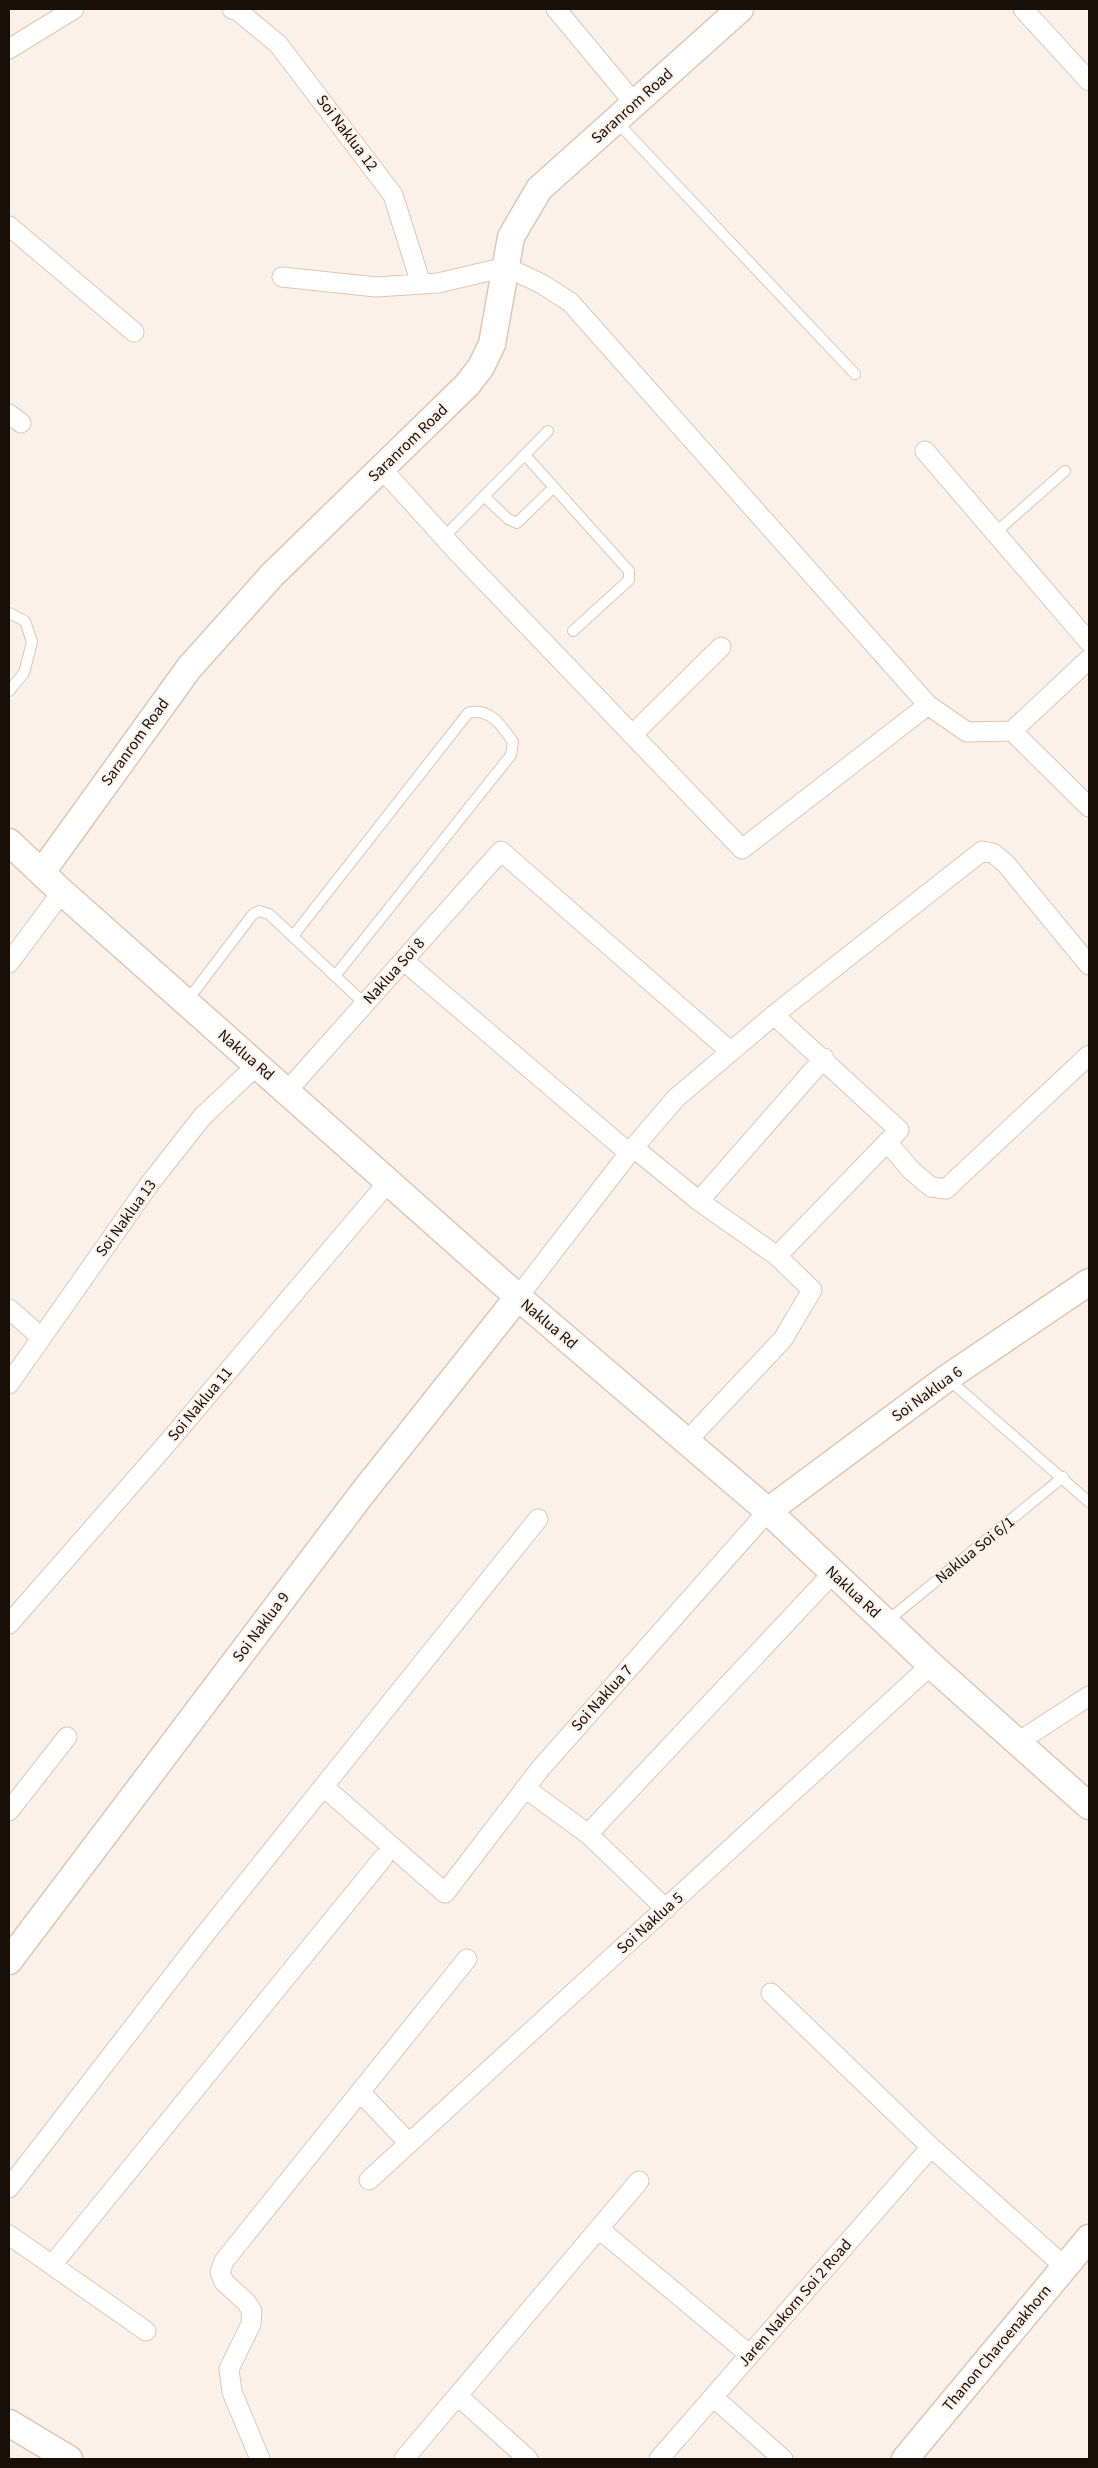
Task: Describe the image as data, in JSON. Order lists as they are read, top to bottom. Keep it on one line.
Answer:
{"streets":{"street":["Saranrom Road","Soi Naklua 12","Naklua Soi 8","Naklua Rd","Soi Naklua 13","Soi Naklua 6","Soi Naklua 11","Soi Naklua 9","Soi Naklua 7","Soi Naklua 5","Jaren Nakorn Soi 2 Road","Thanon Charoenakhorn"],"lane":["Naklua Soi 6/1"]},"crossings":[["Saranrom Road","Naklua Rd"],["Naklua Soi 8","Naklua Rd"],["Naklua Rd","Soi Naklua 13"],["Naklua Rd","Soi Naklua 6"],["Naklua Rd","Soi Naklua 11"],["Naklua Rd","Naklua Soi 6/1"],["Naklua Rd","Soi Naklua 9"],["Naklua Rd","Soi Naklua 7"],["Naklua Rd","Soi Naklua 5"],["Soi Naklua 6","Soi Naklua 7"]]}
